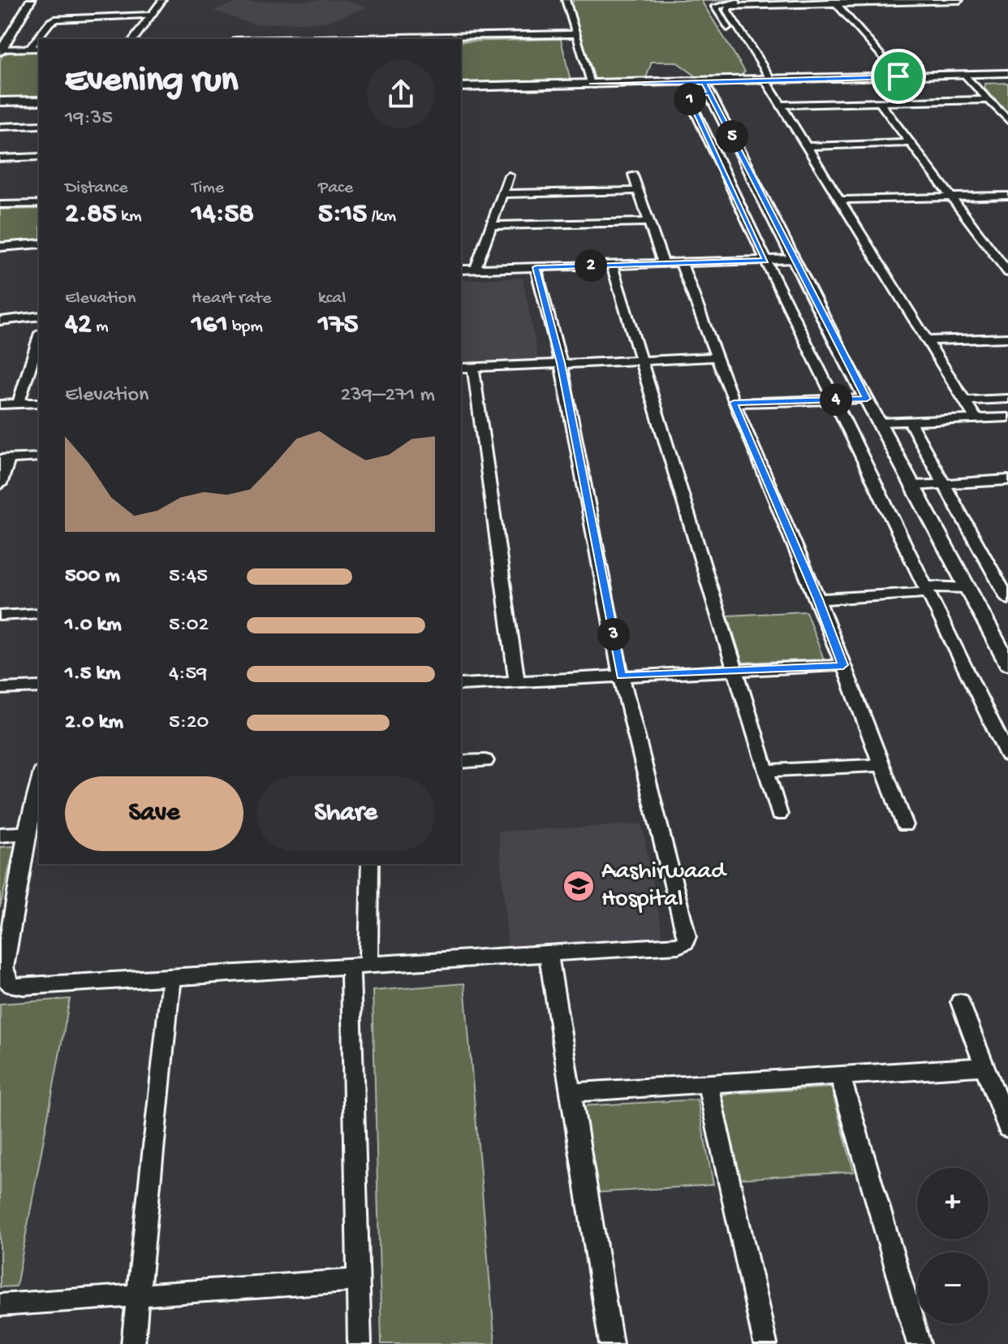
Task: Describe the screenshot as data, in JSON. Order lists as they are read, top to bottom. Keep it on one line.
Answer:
{"places":{"school or university":["Aashirwaad Hospital"]},"page":{"heading":["Evening run","19:35"],"pins":["1","5","2","4","3"],"stats":[["Distance","2.85 km"],["Time","14:58"],["Pace","5:15 /km"],["Elevation","42 m"],["Heart rate","161 bpm"],["kcal","175"]],"chart":["Elevation","239–271 m"],"list":[{"name":"500 m","note":"5:45"},{"name":"1.0 km","note":"5:02"},{"name":"1.5 km","note":"4:59"},{"name":"2.0 km","note":"5:20"}],"buttons":["Save","Share"],"map_buttons":["+","−"]}}
